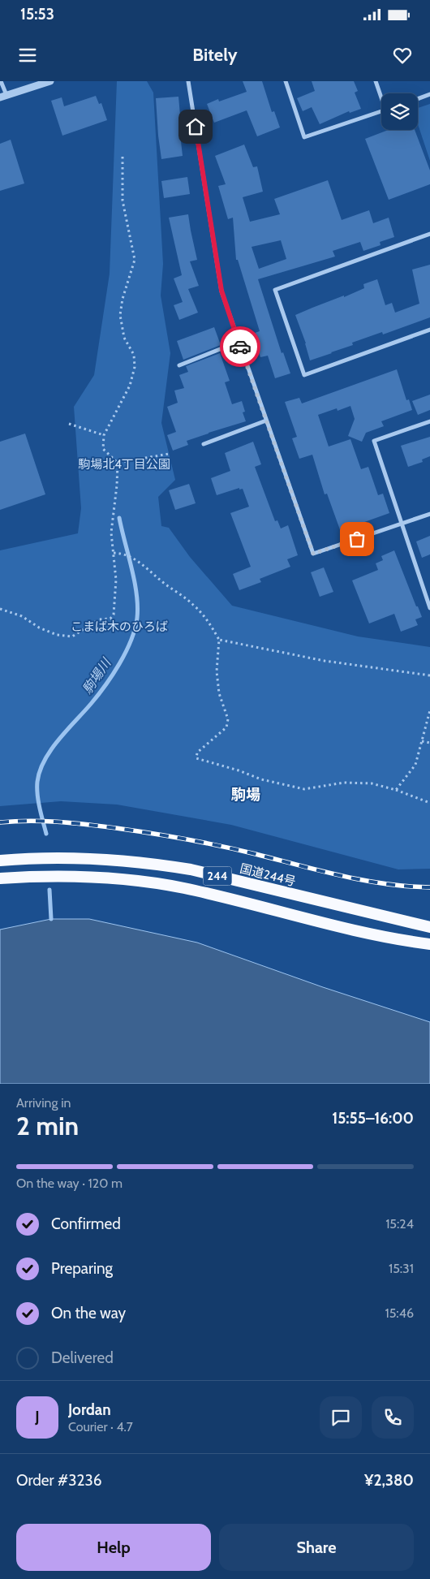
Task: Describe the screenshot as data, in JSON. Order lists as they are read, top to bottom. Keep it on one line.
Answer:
{"streets":{"highway":["国道244号","244"]},"districts":["駒場"],"water":["駒場川"],"parks":["駒場北4丁目公園","こまば木のひろば"],"page":{"status":"15:53","header":"Bitely","heading":["2 min","Arriving in","15:55–16:00"],"panel":["Jordan","Courier · 4.7","Order #3236","¥2,380"],"bar":"On the way · 120 m","list":[["Confirmed","15:24"],["Preparing","15:31"],["On the way","15:46"],"Delivered"],"round":"J","buttons":["Help","Share"]}}
